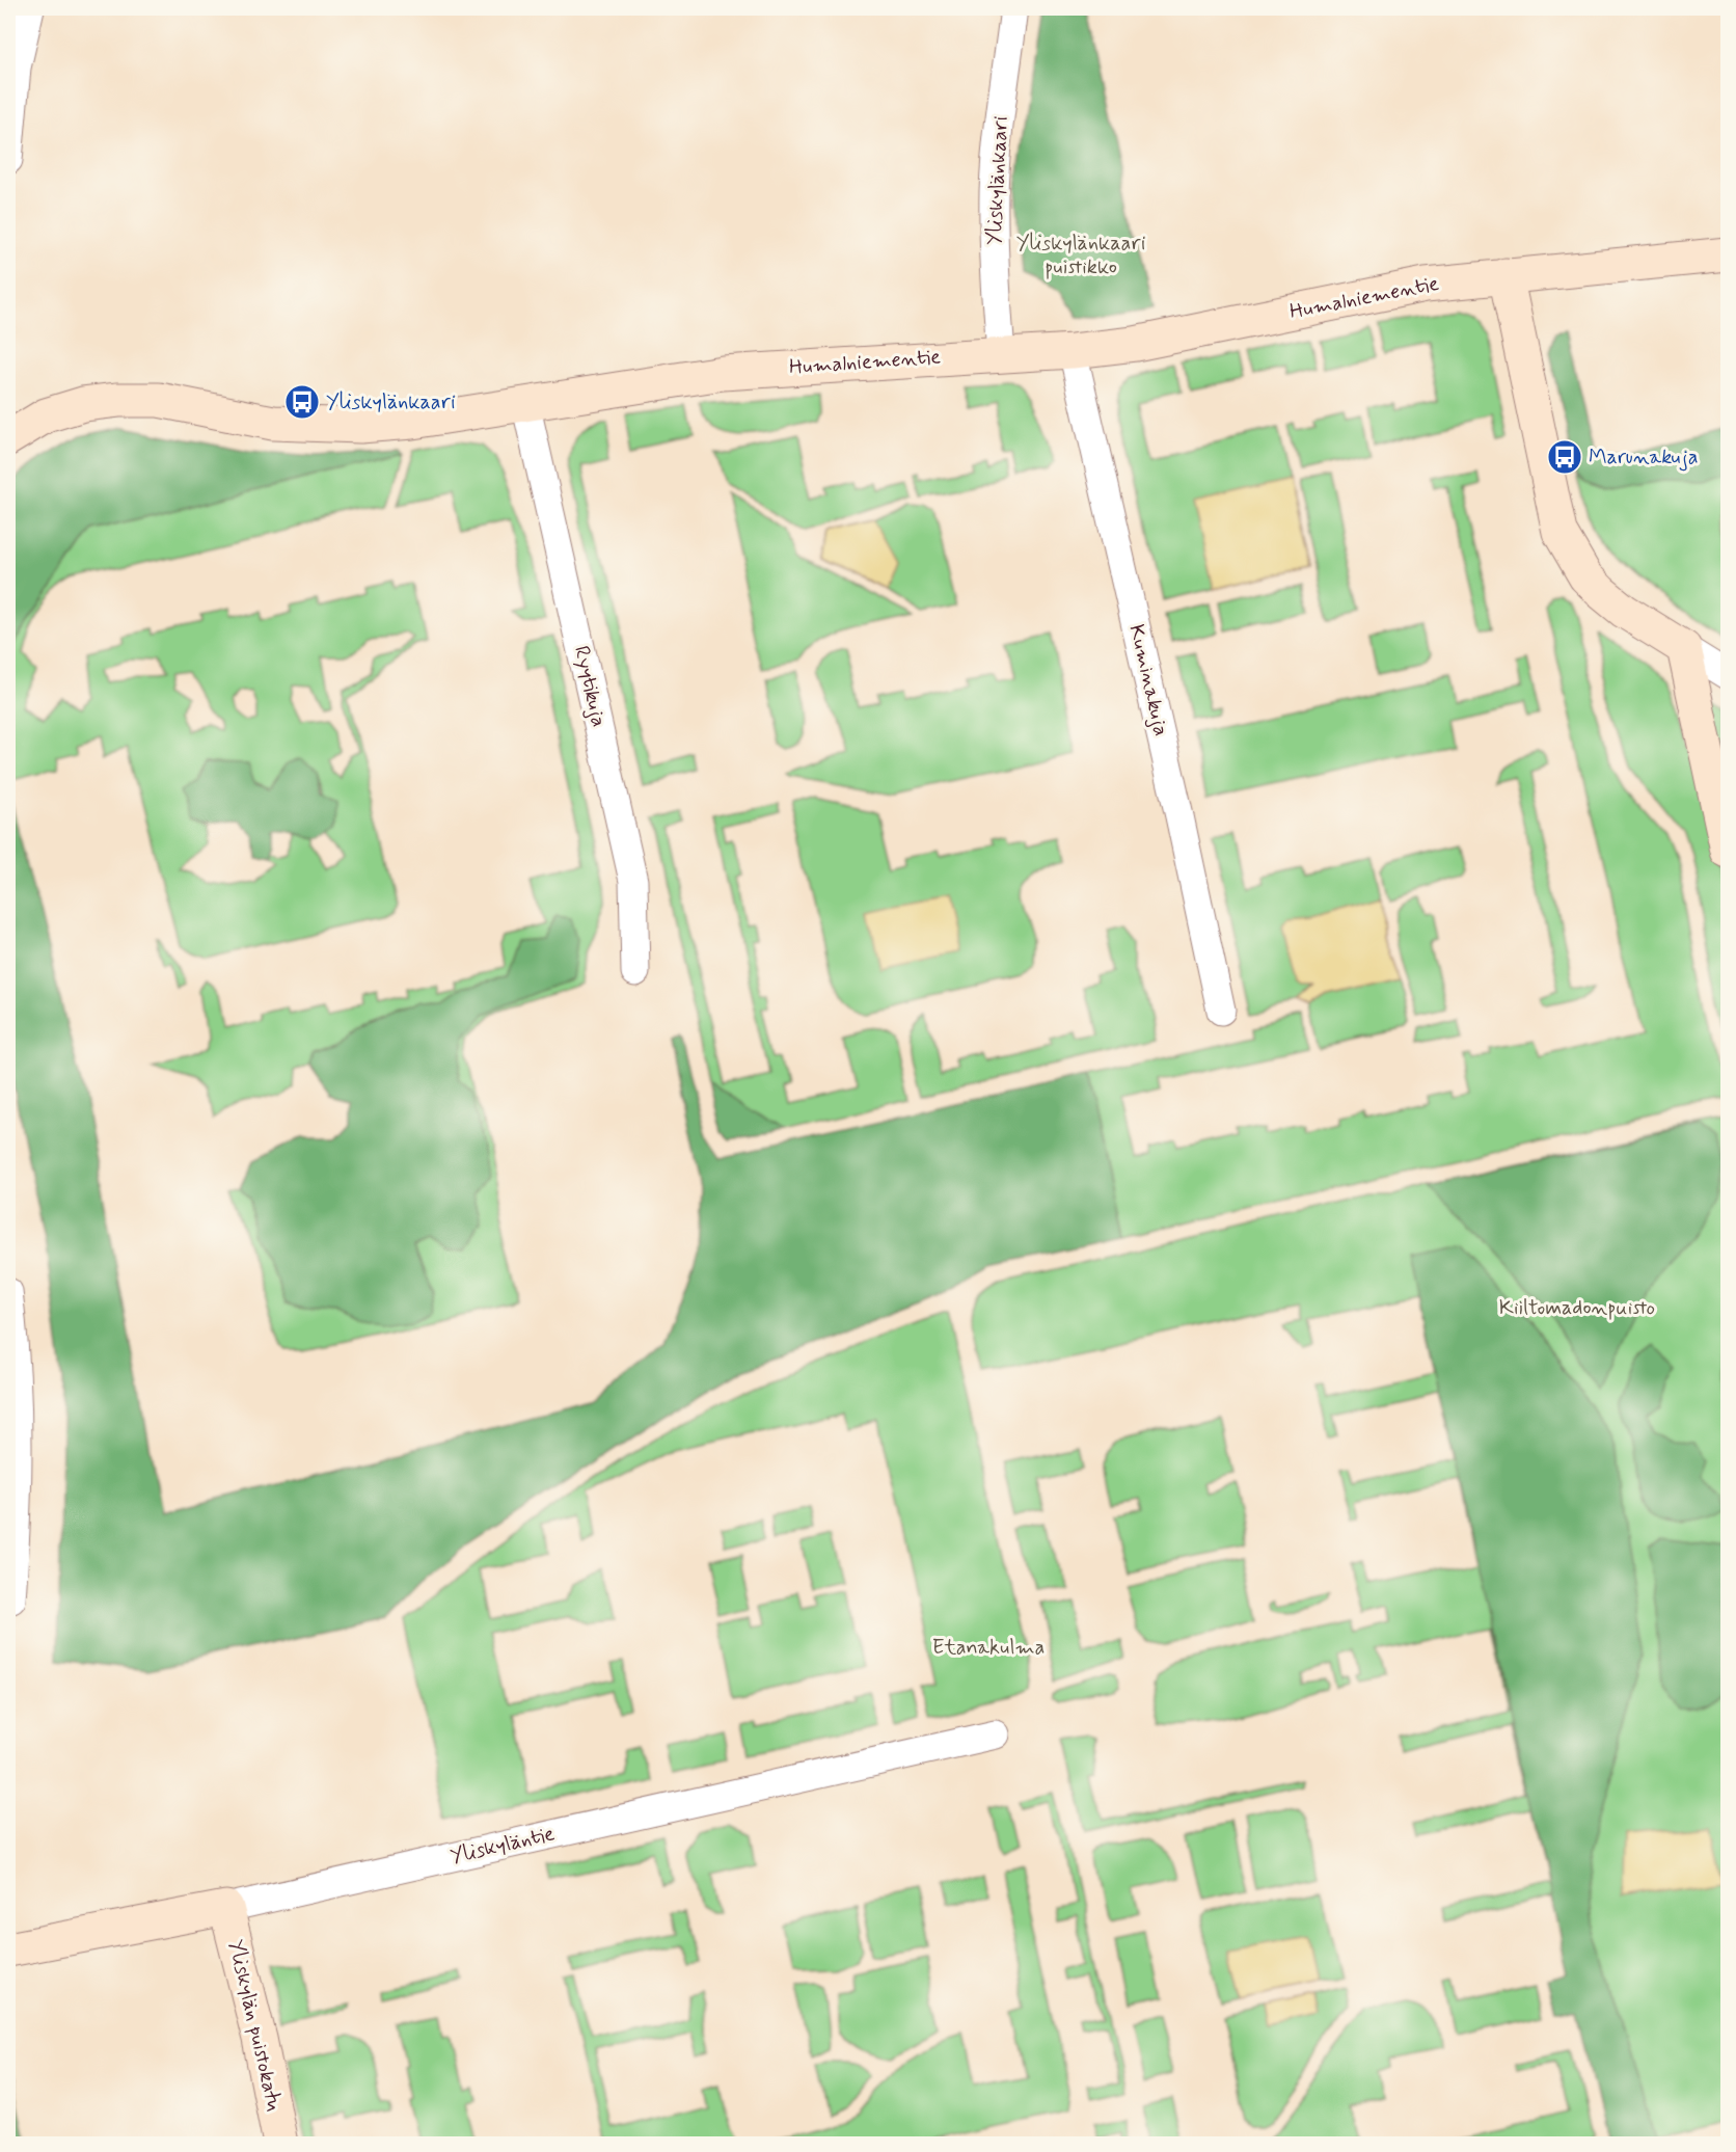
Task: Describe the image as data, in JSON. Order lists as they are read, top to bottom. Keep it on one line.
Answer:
{"streets":{"street":["Yliskylänkaari","Humalniementie","Kuminakuja","Ryytikuja","Yliskyläntie","Yliskylän puistokatu"]},"crossings":[["Yliskylänkaari","Humalniementie"],["Humalniementie","Kuminakuja"],["Humalniementie","Ryytikuja"],["Yliskyläntie","Yliskylän puistokatu"]],"parks":["Yliskylänkaari puistikko","Kiiltomadonpuisto","Etanakulma"],"places":{"bus stop":["Yliskylänkaari","Marunakuja"]}}
